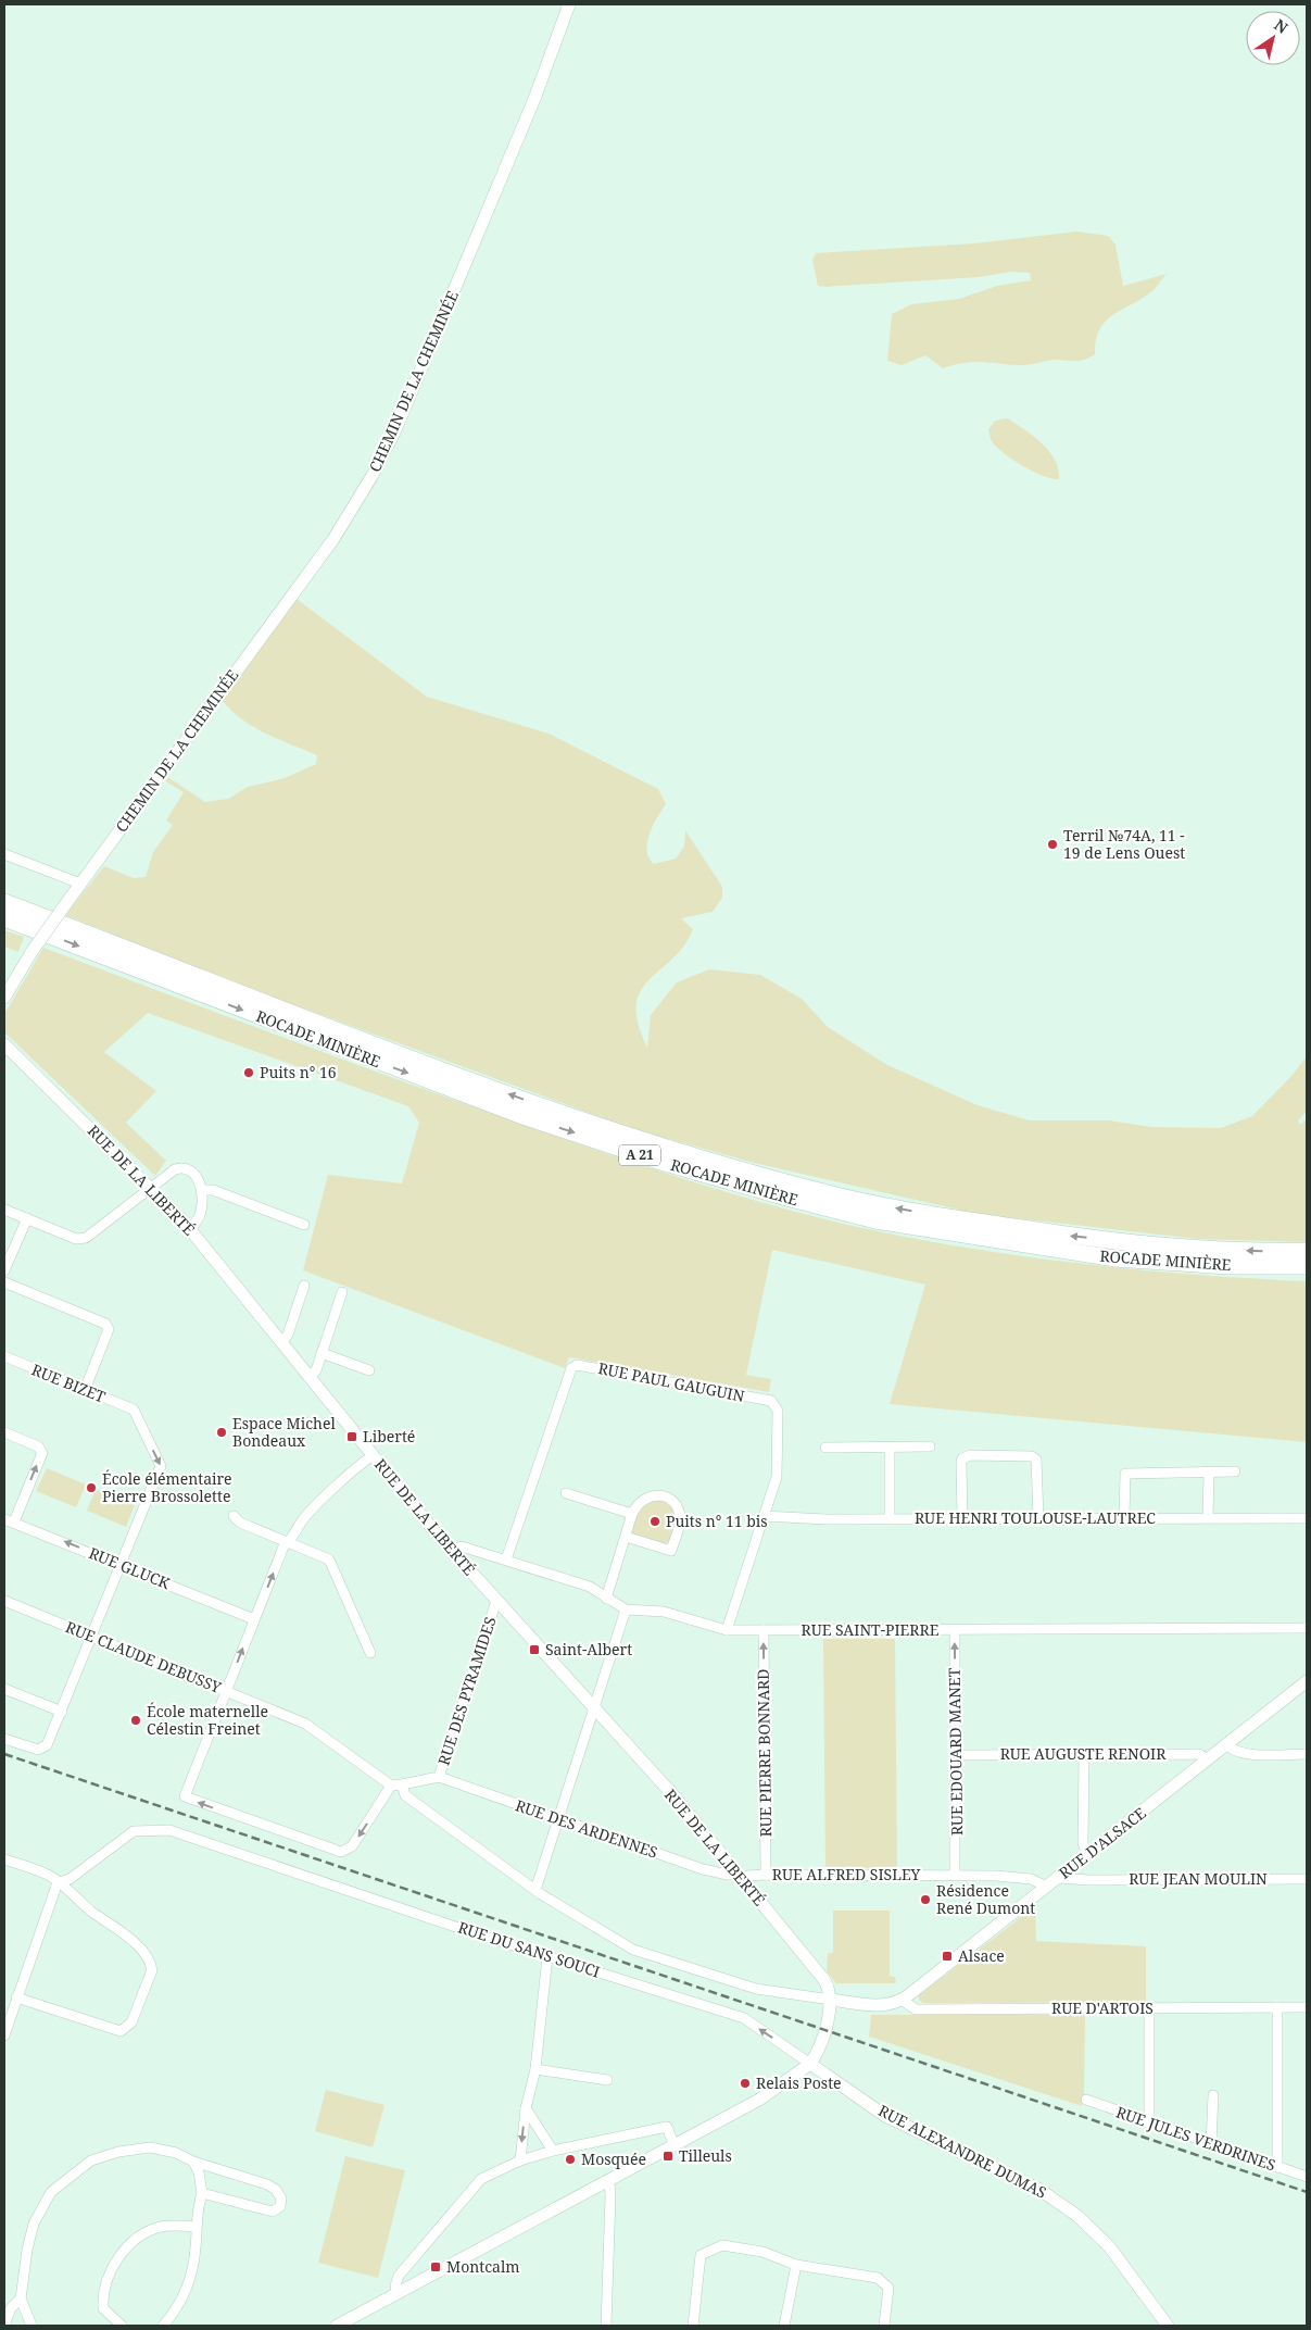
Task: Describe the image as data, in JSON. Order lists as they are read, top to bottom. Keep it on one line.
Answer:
{"streets":{"highway":["ROCADE MINIÈRE","A 21"],"street":["CHEMIN DE LA CHEMINÉE","RUE DE LA LIBERTÉ","RUE PAUL GAUGUIN","RUE BIZET","RUE HENRI TOULOUSE-LAUTREC","RUE GLUCK","RUE SAINT-PIERRE","RUE CLAUDE DEBUSSY","RUE DES PYRAMIDES","RUE EDOUARD MANET","RUE PIERRE BONNARD","RUE AUGUSTE RENOIR","RUE DES ARDENNES","RUE D'ALSACE","RUE ALFRED SISLEY","RUE JEAN MOULIN","RUE DU SANS SOUCI","RUE D'ARTOIS","RUE JULES VERDRINES","RUE ALEXANDRE DUMAS"]},"crossings":[["RUE DE LA LIBERTÉ","RUE SAINT-PIERRE"],["RUE DE LA LIBERTÉ","RUE DES PYRAMIDES"],["RUE DE LA LIBERTÉ","RUE DES ARDENNES"],["RUE DE LA LIBERTÉ","RUE D'ALSACE"],["RUE DE LA LIBERTÉ","RUE ALFRED SISLEY"],["RUE PAUL GAUGUIN","RUE HENRI TOULOUSE-LAUTREC"],["RUE PAUL GAUGUIN","RUE SAINT-PIERRE"],["RUE BIZET","RUE GLUCK"],["RUE SAINT-PIERRE","RUE EDOUARD MANET"],["RUE SAINT-PIERRE","RUE PIERRE BONNARD"],["RUE CLAUDE DEBUSSY","RUE DES PYRAMIDES"],["RUE DES PYRAMIDES","RUE DES ARDENNES"],["RUE EDOUARD MANET","RUE AUGUSTE RENOIR"],["RUE EDOUARD MANET","RUE ALFRED SISLEY"],["RUE PIERRE BONNARD","RUE ALFRED SISLEY"],["RUE AUGUSTE RENOIR","RUE D'ALSACE"],["RUE DES ARDENNES","RUE ALFRED SISLEY"],["RUE D'ALSACE","RUE ALFRED SISLEY"],["RUE D'ALSACE","RUE JEAN MOULIN"],["RUE D'ALSACE","RUE D'ARTOIS"],["RUE DU SANS SOUCI","RUE ALEXANDRE DUMAS"]],"one_way":["RUE BIZET","RUE GLUCK","RUE EDOUARD MANET","RUE PIERRE BONNARD"],"places":{"other":["Terril №74A, 11 - 19 de Lens Ouest","Puits n° 16","Espace Michel Bondeaux","École élémentaire Pierre Brossolette","Puits n° 11 bis","École maternelle Célestin Freinet","Résidence René Dumont","Relais Poste","Mosquée"],"transit":["Liberté","Saint-Albert","Alsace","Tilleuls","Montcalm"]},"north":"top right"}
